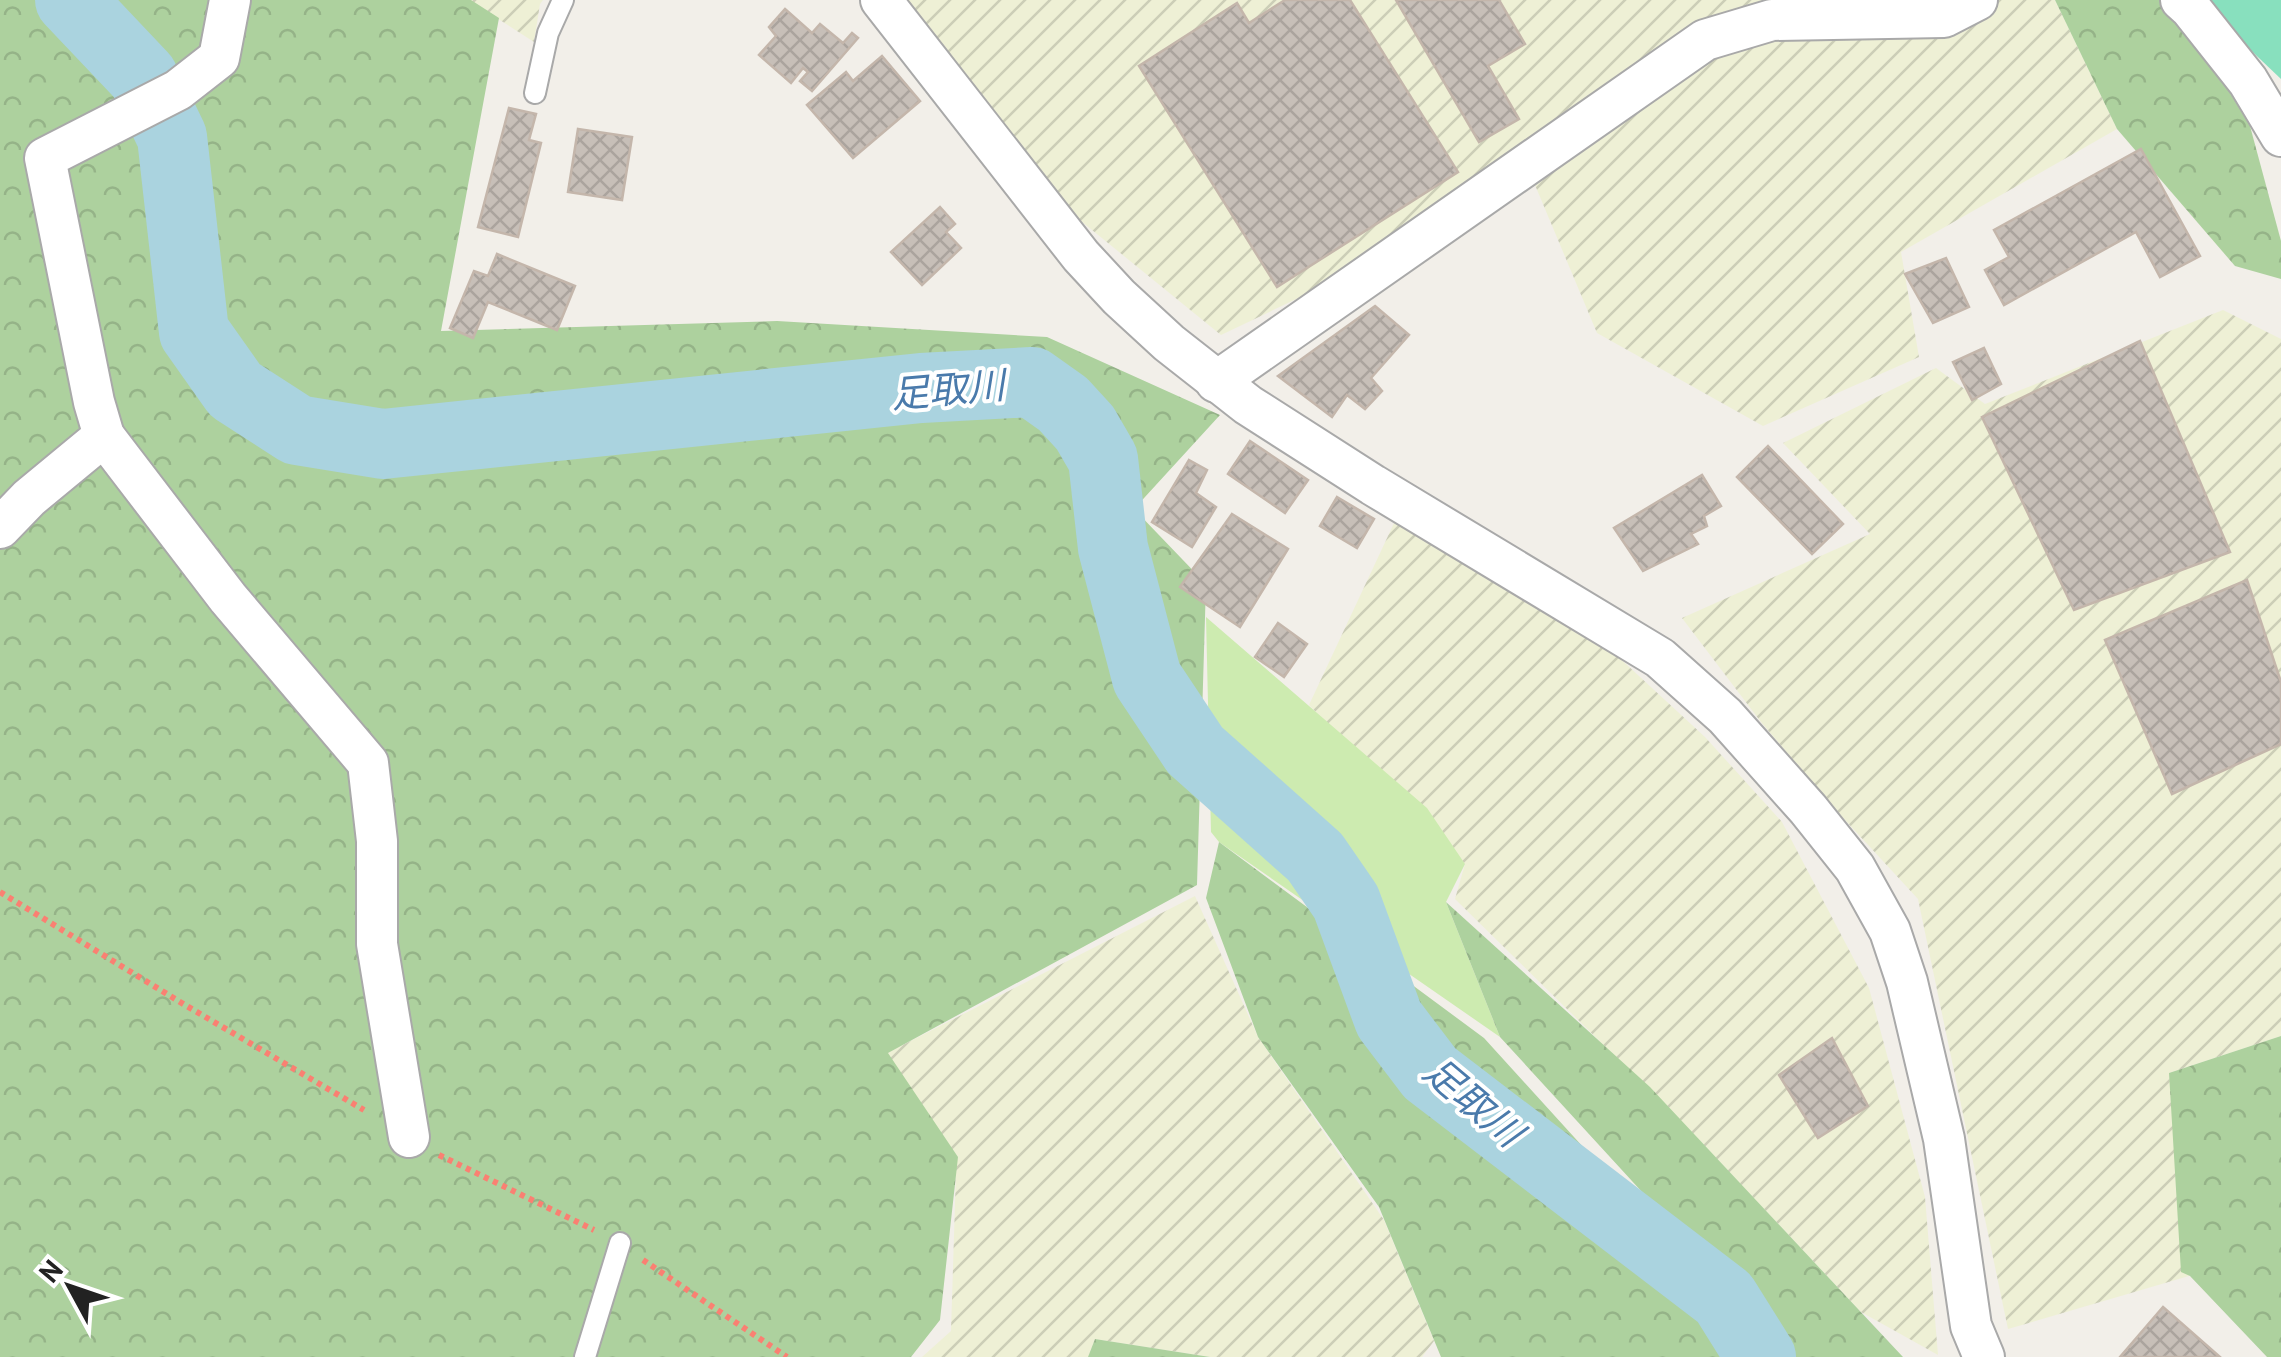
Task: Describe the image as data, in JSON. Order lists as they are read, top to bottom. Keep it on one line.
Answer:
{"water":["足取川"],"north":"top left"}
